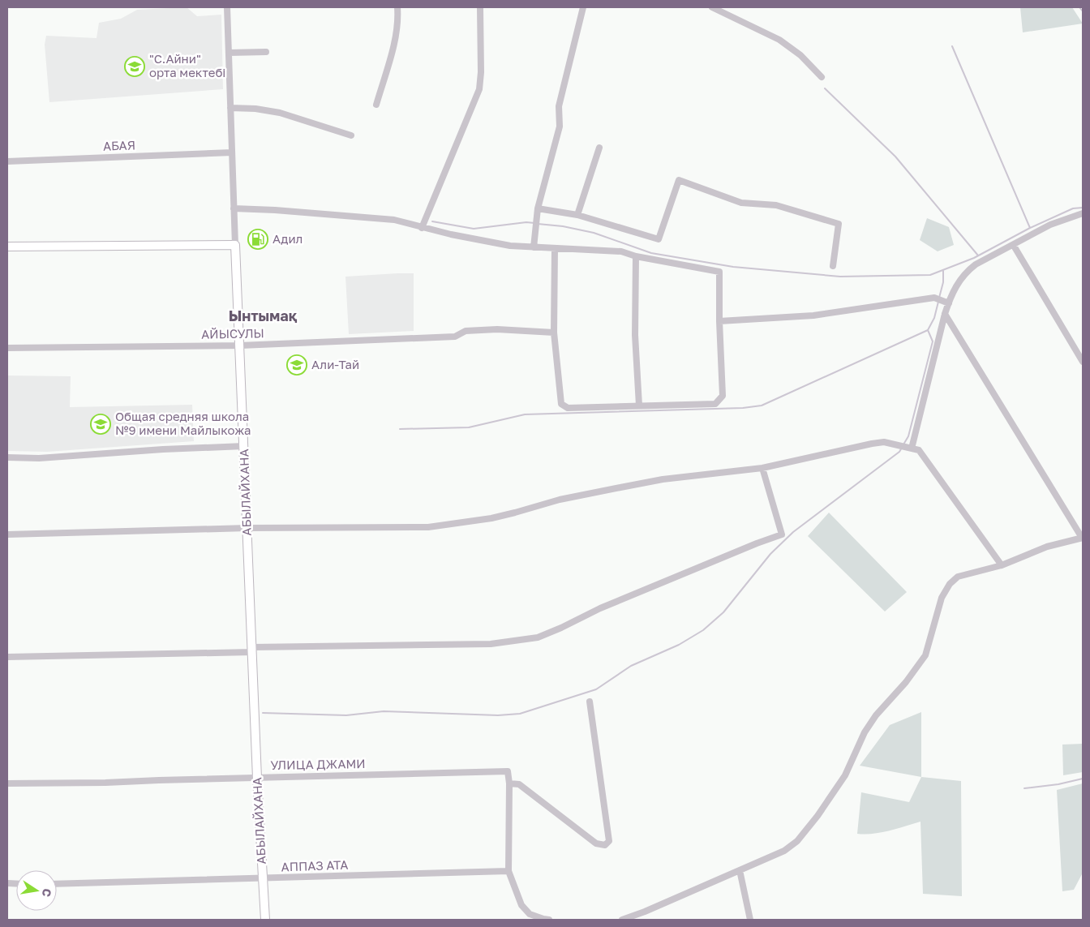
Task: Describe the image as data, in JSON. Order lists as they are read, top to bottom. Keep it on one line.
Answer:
{"streets":{"main road":["АБЫЛАЙХАНА"],"street":["АБАЯ","АЙЫСУЛЫ","УЛИЦА ДЖАМИ","АППАЗ АТА"]},"crossings":[["АЙЫСУЛЫ","АБЫЛАЙХАНА"],["АБЫЛАЙХАНА","УЛИЦА ДЖАМИ"],["АБЫЛАЙХАНА","АППАЗ АТА"]],"districts":["Ынтымақ"],"places":{"school or university":["\"С.Айни\" орта мектебі","Али-Тай","Общая средняя школа №9 имени Майлыкожа"],"fuel station":["Адил"]},"north":"right"}
